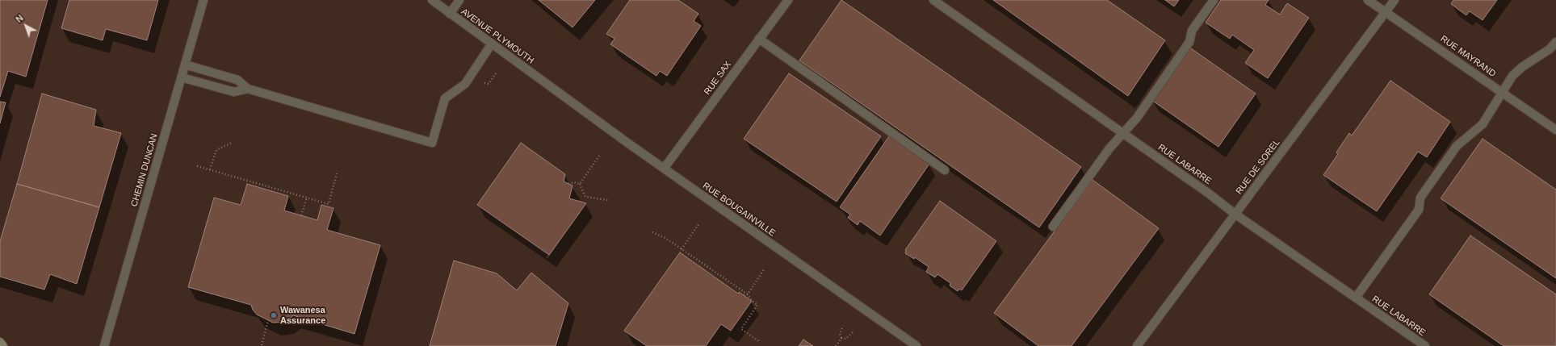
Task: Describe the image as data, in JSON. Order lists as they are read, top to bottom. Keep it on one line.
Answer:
{"streets":{"street":["AVENUE PLYMOUTH","RUE MAYRAND","RUE SAX","RUE LABARRE","RUE DE SOREL","CHEMIN DUNCAN","RUE BOUGAINVILLE"]},"crossings":[["AVENUE PLYMOUTH","RUE BOUGAINVILLE"],["RUE MAYRAND","RUE DE SOREL"],["RUE SAX","RUE BOUGAINVILLE"],["RUE LABARRE","RUE DE SOREL"]],"places":["Wawanesa Assurance"],"north":"top left"}
